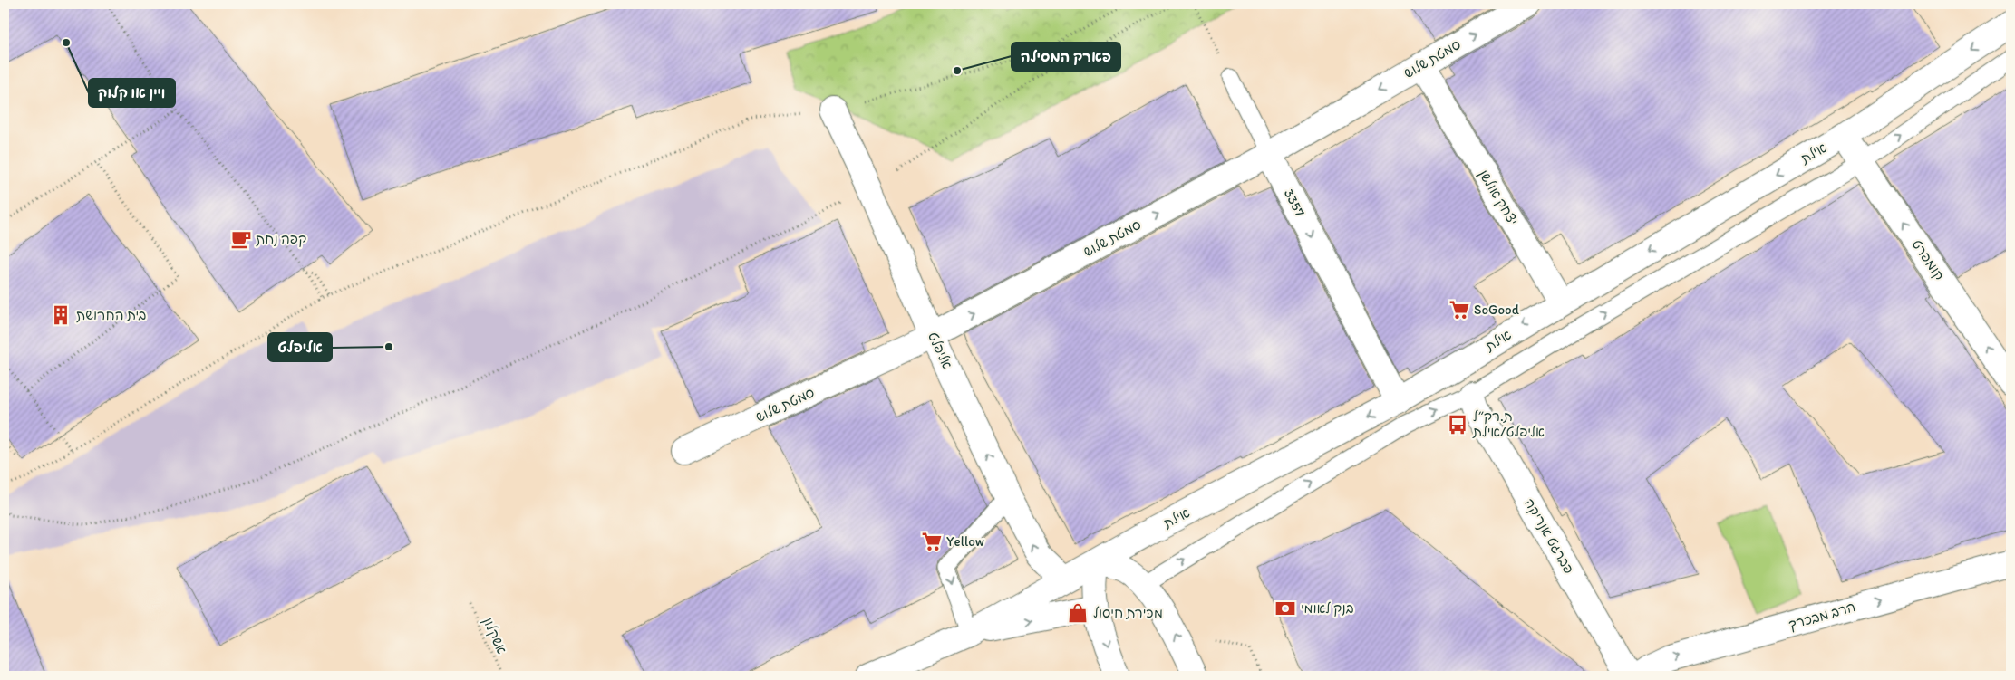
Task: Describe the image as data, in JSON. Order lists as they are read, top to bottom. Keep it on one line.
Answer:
{"streets":{"street":["סמטת שלוש","אילת","יצחק אולשן","3357","קומפרט","אליפלט","פברגט אנריקה","הרב מבכרך"],"path":["אשקלון"]},"crossings":[["סמטת שלוש","יצחק אולשן"],["סמטת שלוש","3357"],["סמטת שלוש","אליפלט"],["אילת","יצחק אולשן"],["אילת","3357"],["אילת","קומפרט"],["אילת","אליפלט"]],"one_way":["3357","קומפרט","אליפלט","הרב מבכרך"],"places":{"other":["ויין או קלוק","פארק המסילה","אליפלט"],"cafe":["קפה נחת"],"supermarket":["SoGood","Yellow"],"building":["בית החרושת"],"bus stop":["ת.רק״ל אליפלט/אילת"],"bank":["בנק לאומי"],"shop":["מכירת חיסול"]}}
